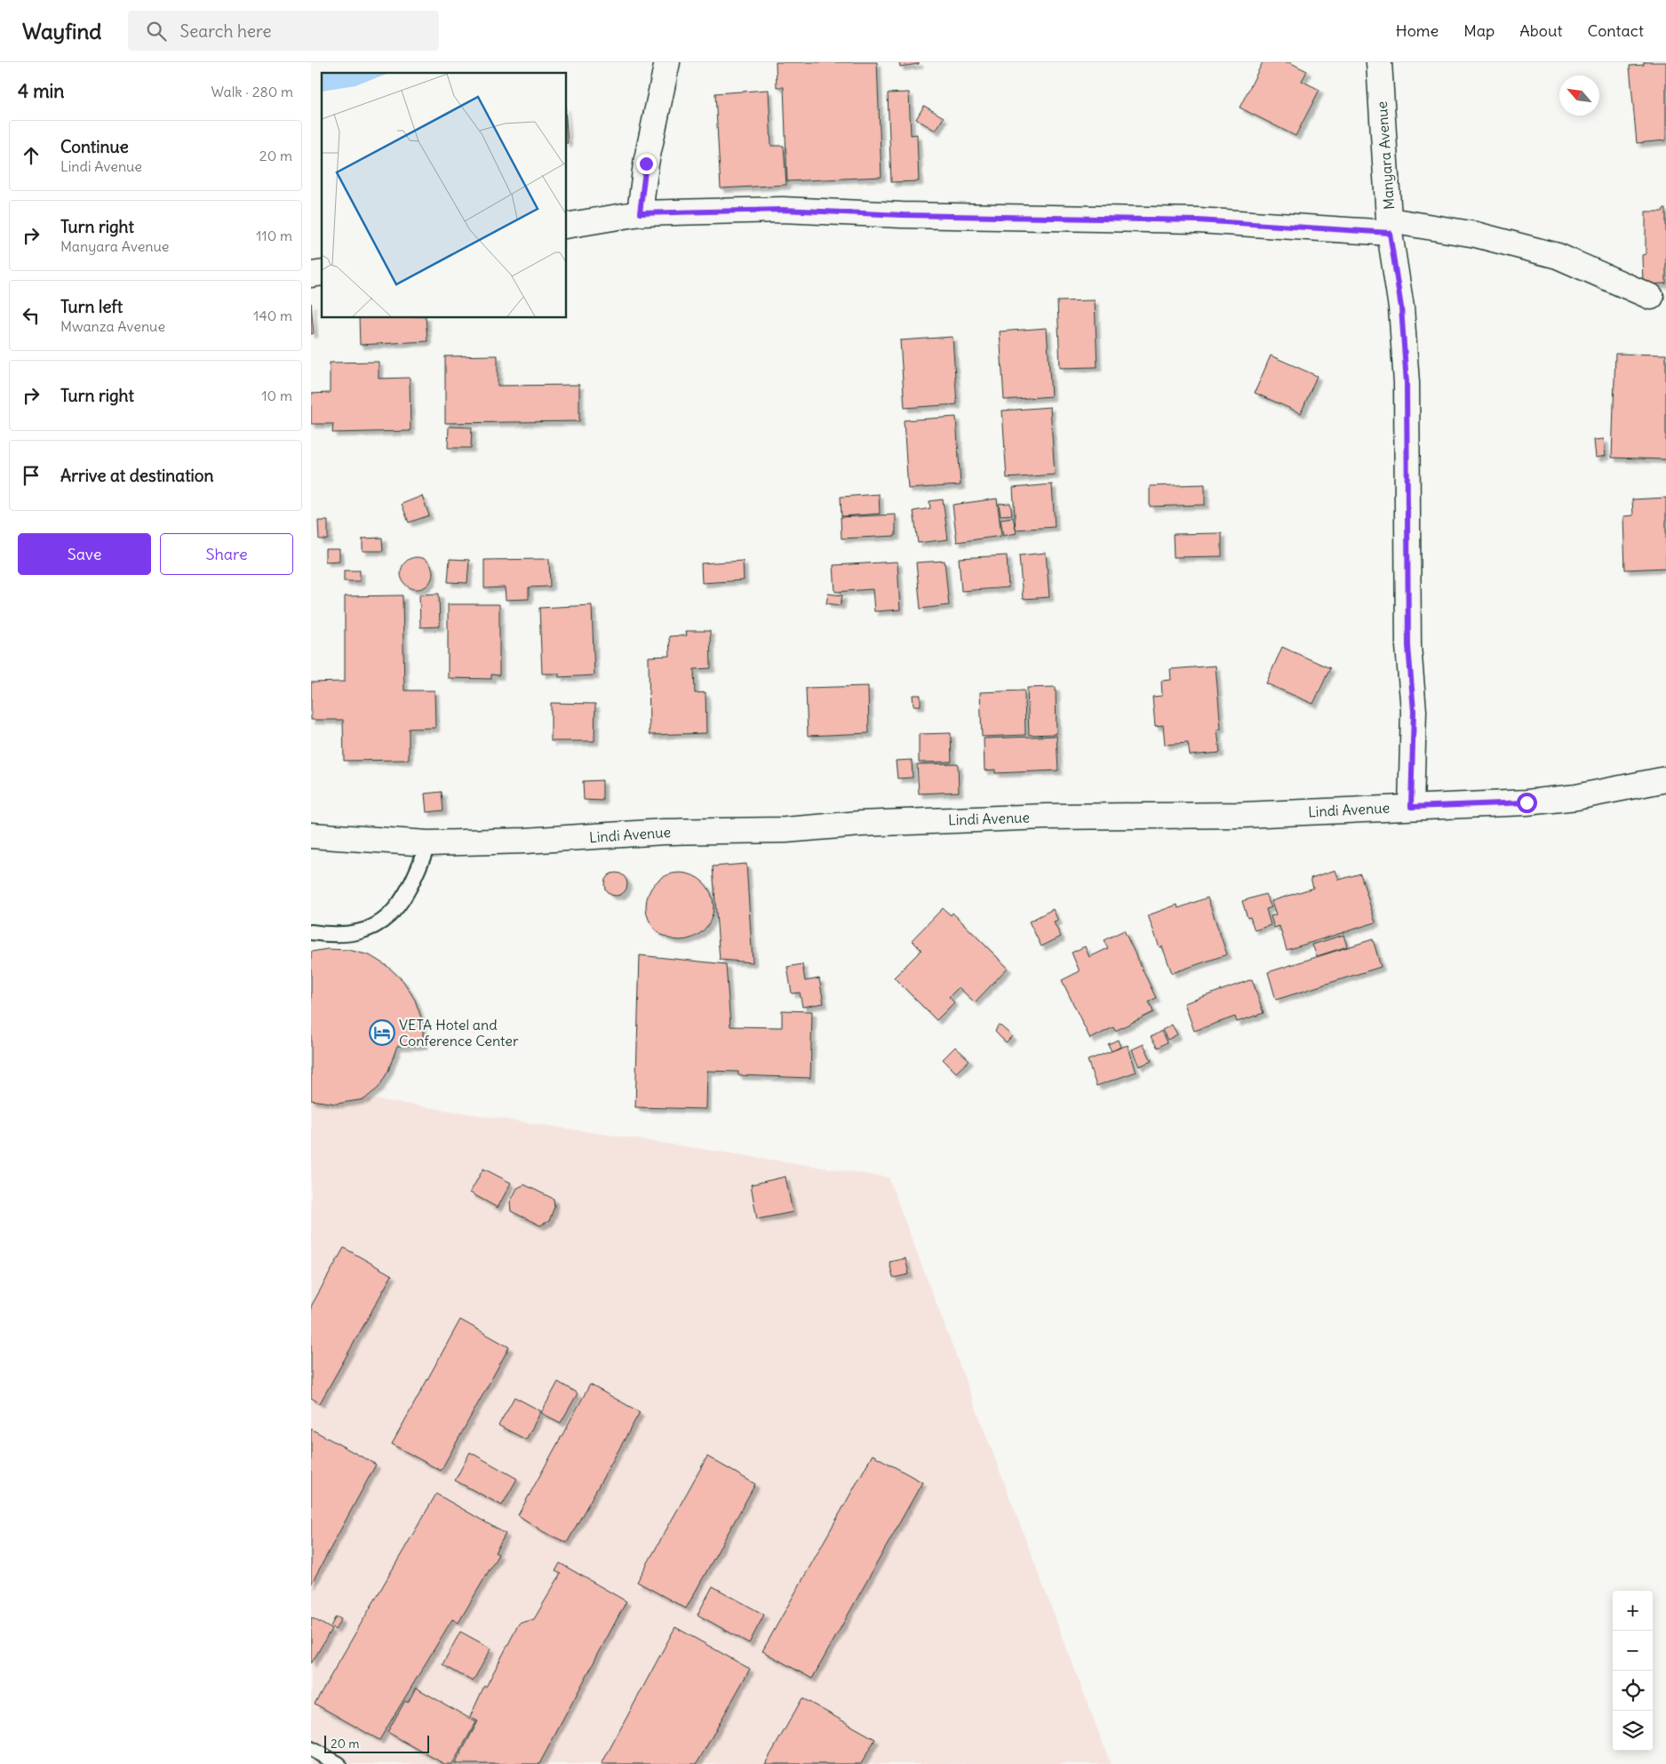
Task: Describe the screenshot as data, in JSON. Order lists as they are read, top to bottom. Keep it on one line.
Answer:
{"streets":{"street":["Manyara Avenue","Lindi Avenue"]},"crossings":[["Manyara Avenue","Lindi Avenue"]],"places":{"hotel":["VETA Hotel and Conference Center"]},"scale_bar":"20 m","north":"top left","page":{"header":"Wayfind","search":"Search here","nav":["Home","Map","About","Contact"],"heading":["4 min","Walk · 280 m"],"list":[["Continue","Lindi Avenue","20 m"],["Turn right","Manyara Avenue","110 m"],["Turn left","Mwanza Avenue","140 m"],["Turn right","10 m"],"Arrive at destination"],"buttons":["Save","Share"],"map_buttons":["+","−"],"scale":"20 m"}}
